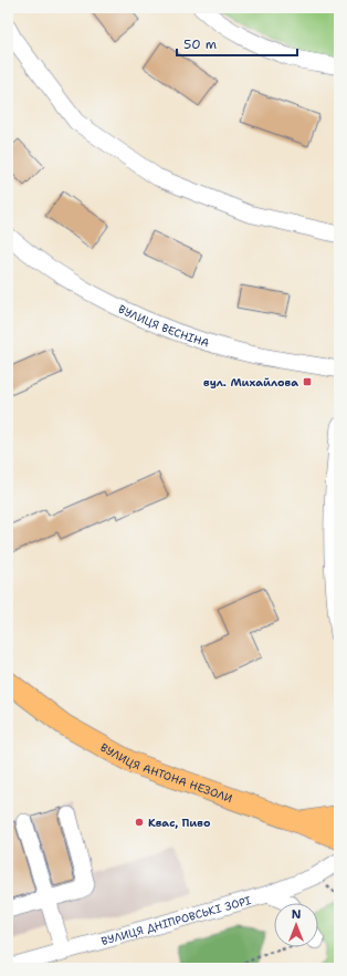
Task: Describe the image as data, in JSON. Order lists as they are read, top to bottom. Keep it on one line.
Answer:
{"streets":{"main road":["ВУЛИЦЯ АНТОНА НЕЗОЛИ"],"street":["ВУЛИЦЯ ВЕСНІНА","ВУЛИЦЯ ДНІПРОВСЬКІ ЗОРІ"]},"places":{"transit":["вул. Михайлова"],"other":["Квас, Пиво"]},"scale_bar":"50 m","north":"top"}
